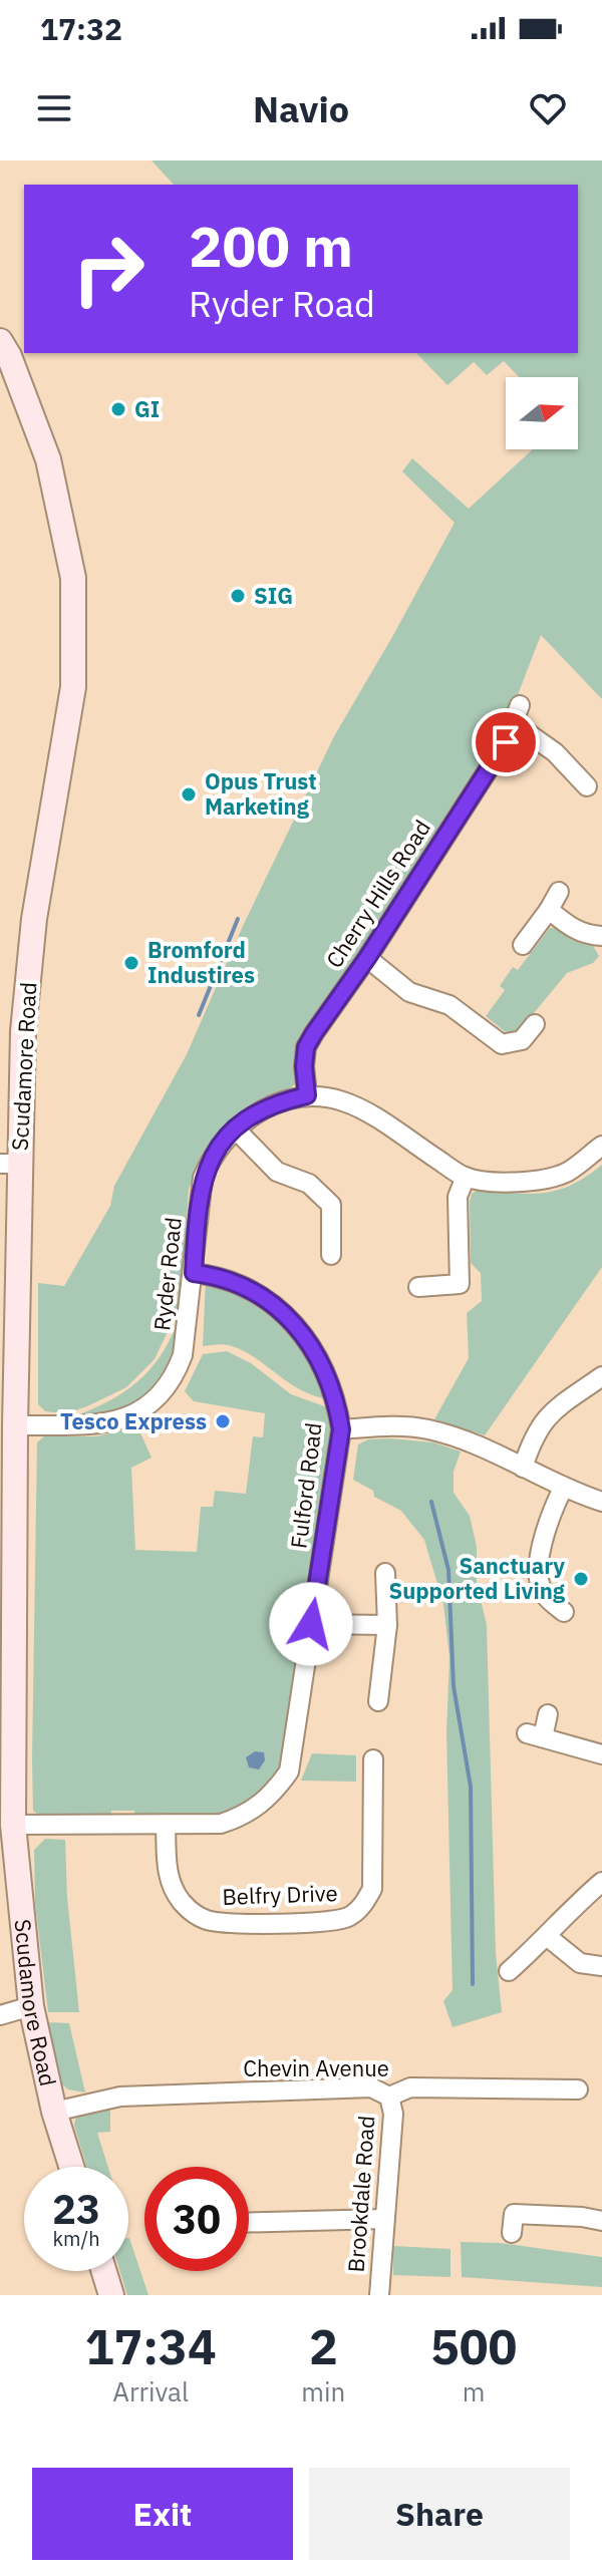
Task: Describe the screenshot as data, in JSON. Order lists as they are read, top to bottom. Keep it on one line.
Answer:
{"streets":{"street":["Cherry Hills Road","Scudamore Road","Ryder Road","Fulford Road","Belfry Drive","Chevin Avenue","Brookdale Road"]},"crossings":[["Cherry Hills Road","Ryder Road"],["Scudamore Road","Ryder Road"],["Scudamore Road","Fulford Road"],["Scudamore Road","Chevin Avenue"],["Ryder Road","Fulford Road"],["Fulford Road","Belfry Drive"],["Chevin Avenue","Brookdale Road"]],"places":["GI","SIG","Opus Trust Marketing","Bromford Industires","Tesco Express","Sanctuary Supported Living"],"north":"right","page":{"status":"17:32","header":"Navio","turn":["200 m","Ryder Road"],"speed":"23 km/h","limit":"30","eta":["17:34","Arrival","2","min","500","m"],"buttons":["Exit","Share"]}}
